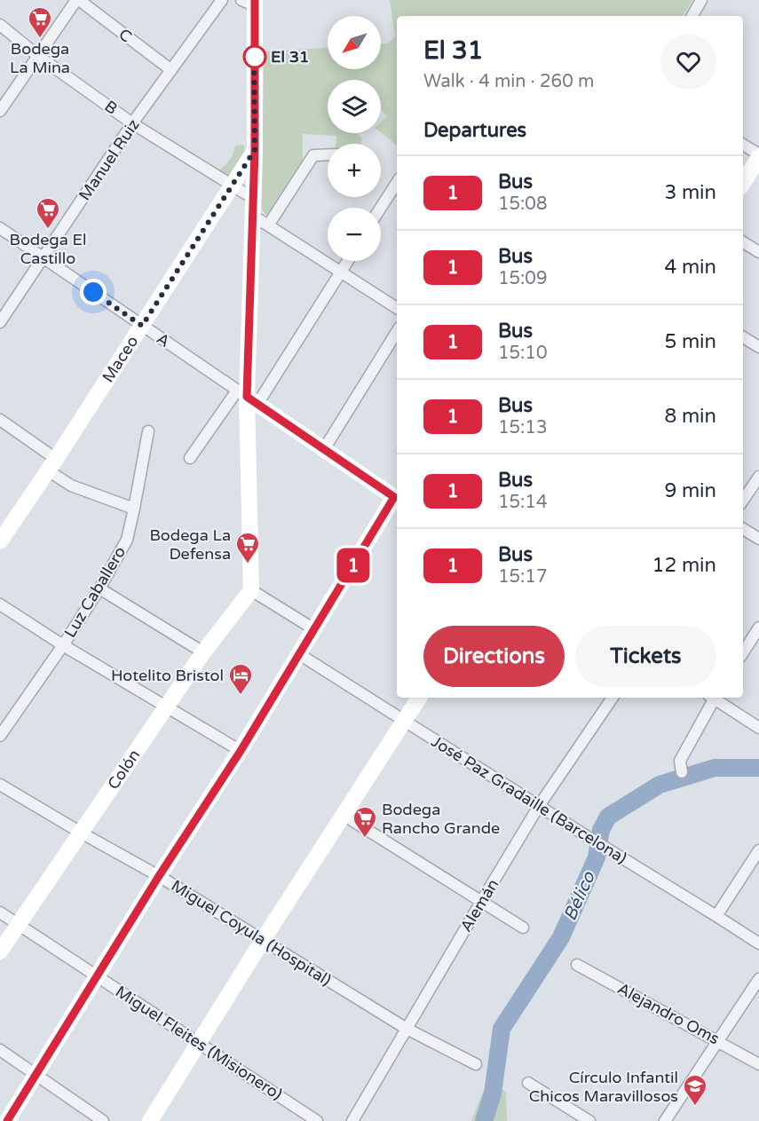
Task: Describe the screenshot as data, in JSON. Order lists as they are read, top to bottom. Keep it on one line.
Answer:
{"streets":{"main road":["Maceo","Colón"],"street":["C","B","Manuel Ruiz","A","Luz Caballero","José Paz Gradaille (Barcelona)","Alemán","Miguel Coyula (Hospital)","Alejandro Oms","Miguel Fleites (Misionero)"]},"crossings":[["C","Manuel Ruiz"],["B","Manuel Ruiz"],["B","Maceo"],["Manuel Ruiz","A"],["A","Maceo"],["Colón","Miguel Coyula (Hospital)"],["Colón","Miguel Fleites (Misionero)"],["José Paz Gradaille (Barcelona)","Alemán"],["Alemán","Miguel Coyula (Hospital)"]],"water":["Bélico"],"places":{"supermarket":["Bodega La Mina","Bodega El Castillo","Bodega La Defensa","Bodega Rancho Grande"],"other":["El 31"],"hotel":["Hotelito Bristol"],"school or university":["Círculo Infantil Chicos Maravillosos"]},"lines":["bus line 1"],"north":"bottom left","page":{"on_map":"1","map_buttons":["+","−"],"heading":[["El 31","Walk · 4 min · 260 m"],"Departures"],"list":[{"mark":"1","name":"Bus","note":"15:08","value":"3 min"},{"mark":"1","name":"Bus","note":"15:09","value":"4 min"},{"mark":"1","name":"Bus","note":"15:10","value":"5 min"},{"mark":"1","name":"Bus","note":"15:13","value":"8 min"},{"mark":"1","name":"Bus","note":"15:14","value":"9 min"},{"mark":"1","name":"Bus","note":"15:17","value":"12 min"}],"buttons":["Directions","Tickets"]}}
